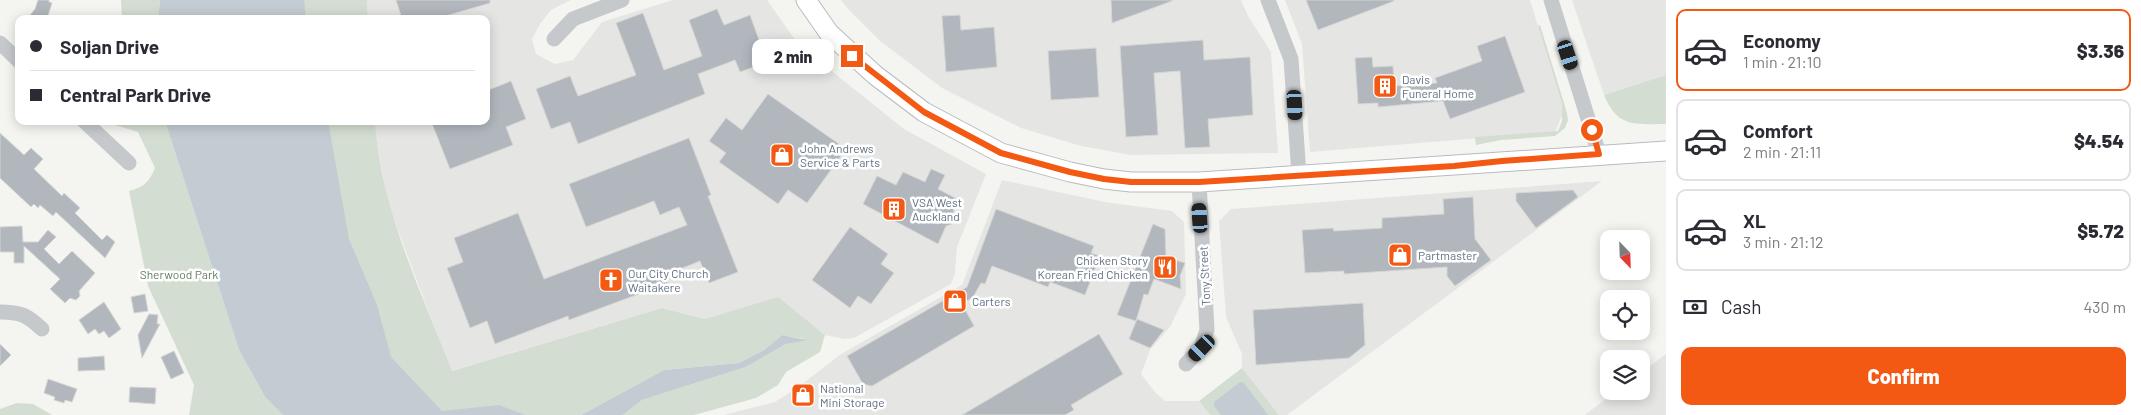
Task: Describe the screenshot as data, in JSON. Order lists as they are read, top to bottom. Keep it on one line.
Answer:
{"streets":{"street":["Tony Street"]},"parks":["Sherwood Park"],"places":{"building":["Davis Funeral Home","VSA West Auckland"],"shop":["John Andrews Service & Parts","Partmaster","Carters","National Mini Storage"],"restaurant":["Chicken Story Korean Fried Chicken"],"church":["Our City Church Waitakere"]},"north":"bottom right","page":{"list":[{"name":"Economy","note":"1 min · 21:10","value":"$3.36"},{"name":"Comfort","note":"2 min · 21:11","value":"$4.54"},{"name":"XL","note":"3 min · 21:12","value":"$5.72"}],"banner":["Soljan Drive","Central Park Drive"],"bubble":"2 min","pay":["Cash","430 m"],"buttons":"Confirm"}}
